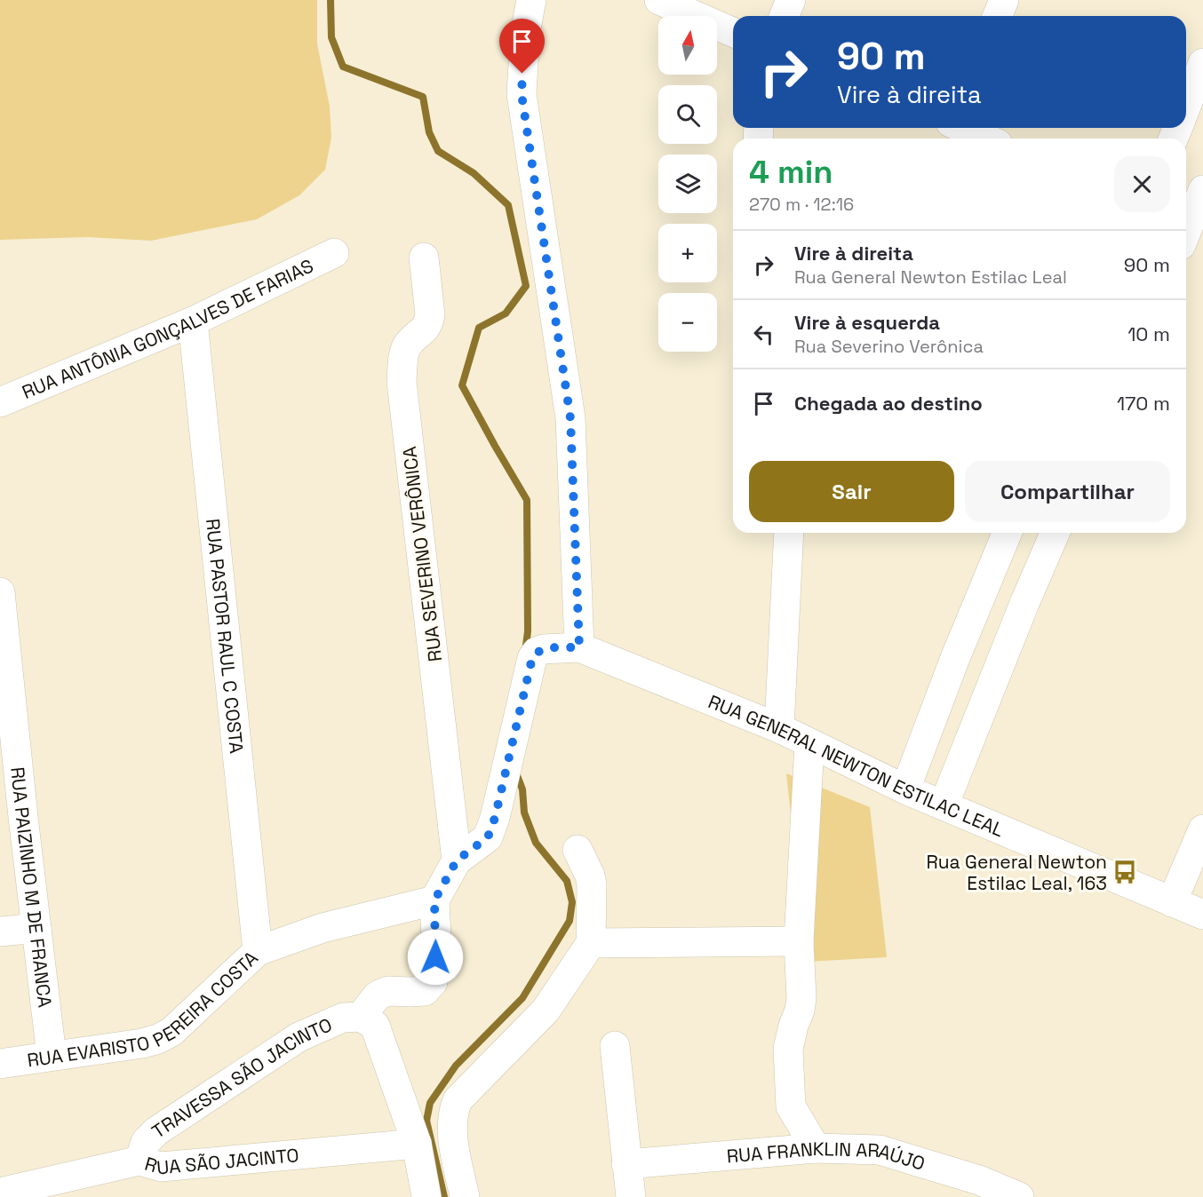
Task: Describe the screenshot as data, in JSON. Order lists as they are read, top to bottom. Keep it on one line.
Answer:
{"streets":{"street":["RUA ANTÔNIA GONÇALVES DE FARIAS","RUA SEVERINO VERÔNICA","RUA PASTOR RAUL C COSTA","RUA GENERAL NEWTON ESTILAC LEAL","RUA PAIZINHO M DE FRANCA","RUA EVARISTO PEREIRA COSTA","TRAVESSA SÃO JACINTO","RUA SÃO JACINTO","RUA FRANKLIN ARAÚJO"]},"crossings":[["RUA ANTÔNIA GONÇALVES DE FARIAS","RUA PASTOR RAUL C COSTA"],["RUA SEVERINO VERÔNICA","RUA GENERAL NEWTON ESTILAC LEAL"],["RUA PASTOR RAUL C COSTA","RUA EVARISTO PEREIRA COSTA"],["RUA PAIZINHO M DE FRANCA","RUA EVARISTO PEREIRA COSTA"],["TRAVESSA SÃO JACINTO","RUA SÃO JACINTO"]],"places":{"bus stop":["Rua General Newton Estilac Leal, 163"]},"north":"top","page":{"map_buttons":["+","−"],"turn":["90 m","Vire à direita"],"heading":["4 min","270 m · 12:16"],"list":[{"name":"Vire à direita","note":"Rua General Newton Estilac Leal","value":"90 m"},{"name":"Vire à esquerda","note":"Rua Severino Verônica","value":"10 m"},{"name":"Chegada ao destino","value":"170 m"}],"buttons":["Sair","Compartilhar"]}}
